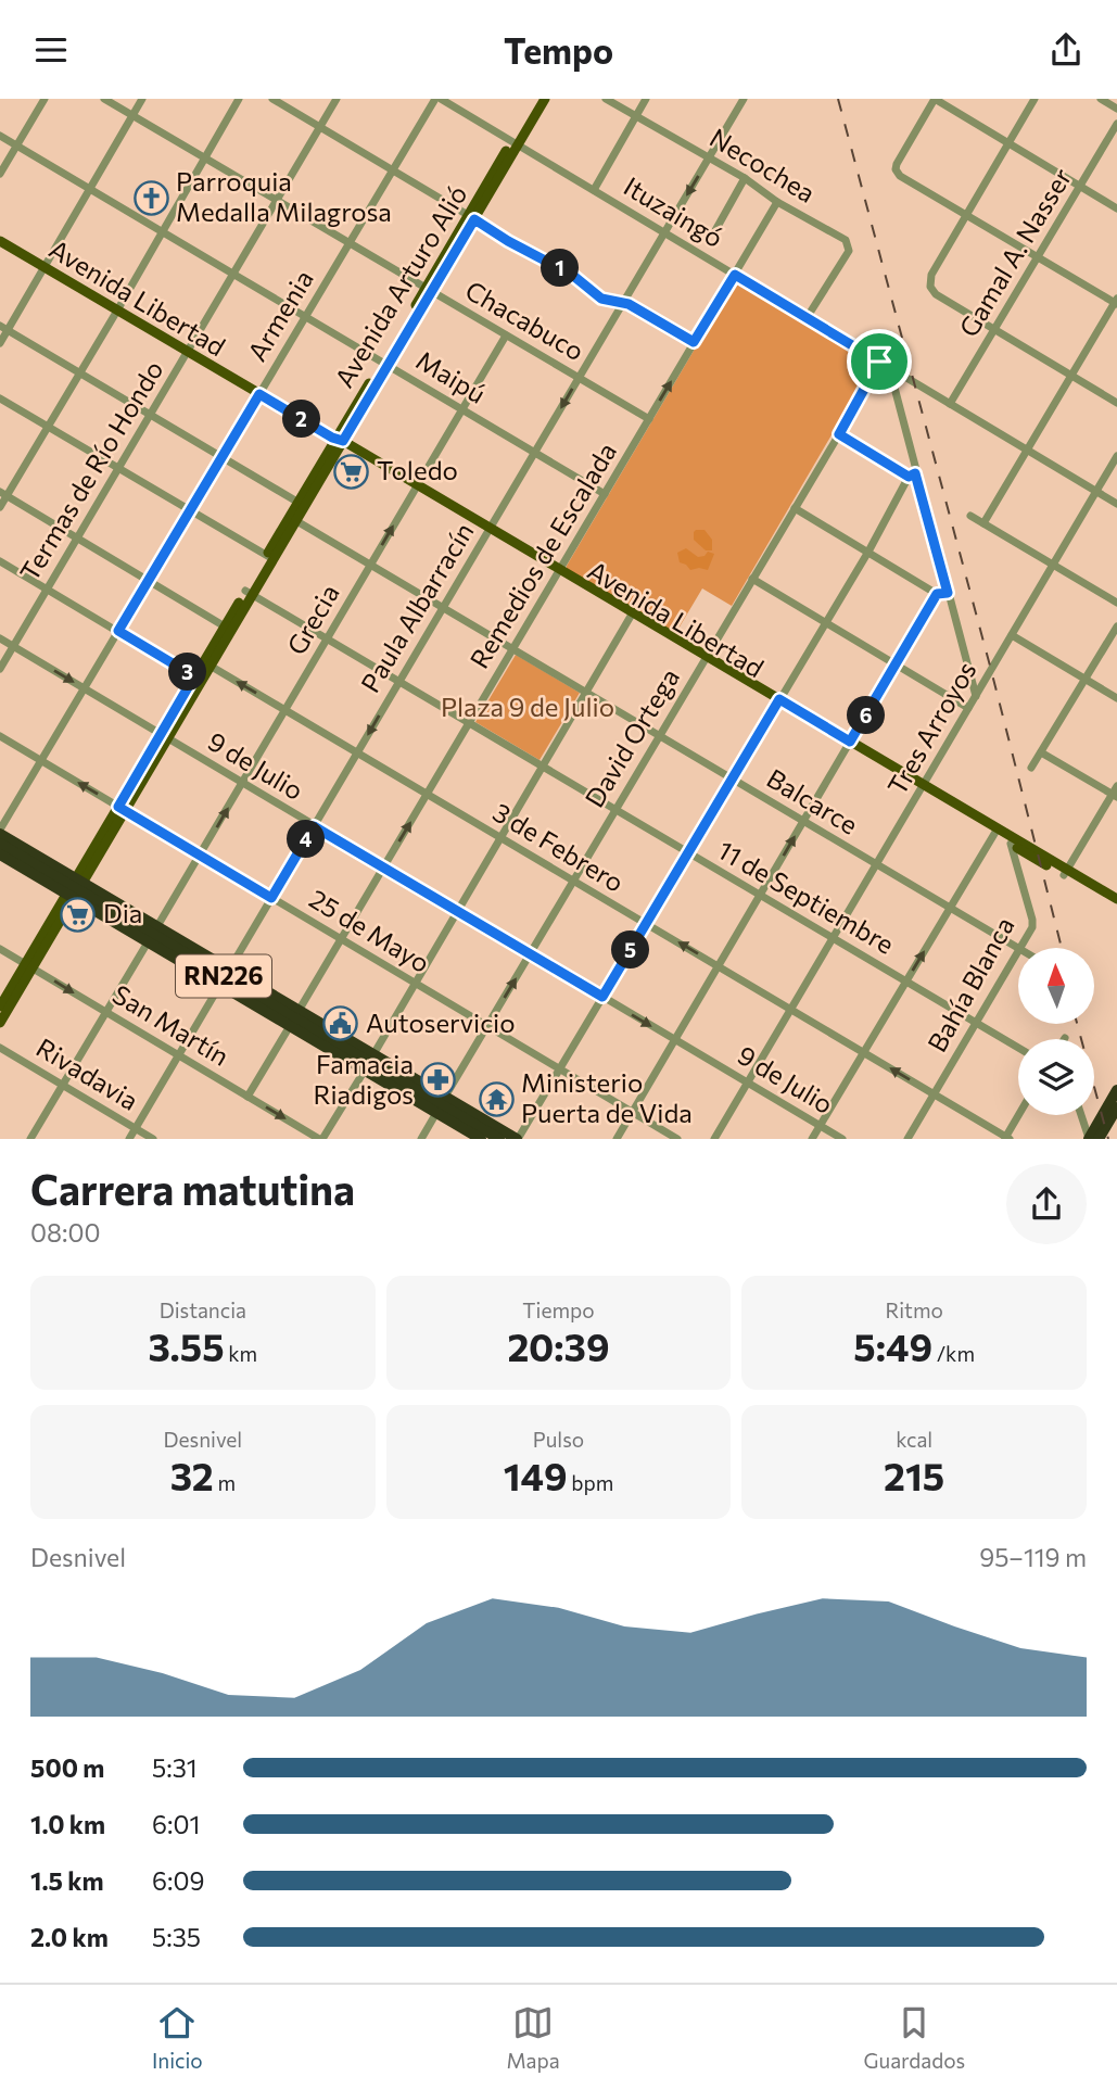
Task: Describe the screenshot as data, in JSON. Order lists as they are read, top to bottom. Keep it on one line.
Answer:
{"streets":{"highway":["RN226"],"main road":["Avenida Arturo Alió","Avenida Libertad"],"street":["Necochea","Ituzaingó","Gamal A. Nasser","Armenia","Chacabuco","Maipú","Termas de Río Hondo","Remedios de Escalada","Paula Albarracín","Grecia","Tres Arroyos","David Ortega","9 de Julio","Balcarce","3 de Febrero","11 de Septiembre","25 de Mayo","Bahía Blanca","San Martín","Rivadavia"]},"crossings":[["Necochea","Ituzaingó"],["Necochea","Remedios de Escalada"],["Necochea","Paula Albarracín"],["Ituzaingó","Gamal A. Nasser"],["Ituzaingó","Avenida Arturo Alió"],["Ituzaingó","Armenia"],["Ituzaingó","Remedios de Escalada"],["Ituzaingó","Paula Albarracín"],["Ituzaingó","Tres Arroyos"],["Ituzaingó","David Ortega"],["Avenida Arturo Alió","Avenida Libertad"],["Avenida Arturo Alió","Chacabuco"],["Avenida Arturo Alió","Maipú"],["Avenida Arturo Alió","9 de Julio"],["Avenida Arturo Alió","Balcarce"],["Avenida Arturo Alió","3 de Febrero"],["Avenida Arturo Alió","11 de Septiembre"],["Avenida Arturo Alió","25 de Mayo"],["Avenida Arturo Alió","RN226"],["Avenida Arturo Alió","San Martín"],["Avenida Libertad","Armenia"],["Avenida Libertad","Termas de Río Hondo"],["Avenida Libertad","Remedios de Escalada"],["Avenida Libertad","Paula Albarracín"],["Avenida Libertad","Grecia"],["Avenida Libertad","Tres Arroyos"],["Avenida Libertad","David Ortega"],["Avenida Libertad","Bahía Blanca"],["Armenia","Chacabuco"],["Armenia","Maipú"],["Armenia","9 de Julio"],["Armenia","25 de Mayo"],["Chacabuco","Termas de Río Hondo"],["Chacabuco","Remedios de Escalada"],["Chacabuco","Paula Albarracín"],["Chacabuco","Grecia"],["Maipú","Termas de Río Hondo"],["Maipú","Remedios de Escalada"],["Maipú","Paula Albarracín"],["Maipú","Grecia"],["Termas de Río Hondo","9 de Julio"],["Remedios de Escalada","9 de Julio"],["Remedios de Escalada","Balcarce"],["Remedios de Escalada","3 de Febrero"],["Remedios de Escalada","11 de Septiembre"],["Remedios de Escalada","25 de Mayo"],["Paula Albarracín","9 de Julio"],["Paula Albarracín","Balcarce"],["Paula Albarracín","3 de Febrero"],["Paula Albarracín","11 de Septiembre"],["Paula Albarracín","25 de Mayo"],["Paula Albarracín","RN226"],["Paula Albarracín","San Martín"],["Paula Albarracín","Rivadavia"],["Grecia","9 de Julio"],["Grecia","Balcarce"],["Grecia","3 de Febrero"],["Grecia","11 de Septiembre"],["Grecia","25 de Mayo"],["Tres Arroyos","9 de Julio"],["Tres Arroyos","Balcarce"],["Tres Arroyos","3 de Febrero"],["Tres Arroyos","11 de Septiembre"],["David Ortega","9 de Julio"],["David Ortega","Balcarce"],["David Ortega","3 de Febrero"],["David Ortega","11 de Septiembre"],["David Ortega","25 de Mayo"],["3 de Febrero","Bahía Blanca"],["11 de Septiembre","Bahía Blanca"]],"one_way":["San Martín"],"parks":["Plaza 9 de Julio"],"places":{"church":["Parroquia Medalla Milagrosa"],"supermarket":["Toledo","Dia"],"public building":["Autoservicio"],"pharmacy":["Famacia Riadigos"],"temple":["Ministerio Puerta de Vida"]},"north":"top","page":{"header":"Tempo","pins":["1","2","3","6","4","5"],"heading":["Carrera matutina","08:00"],"stats":[["Distancia","3.55 km"],["Tiempo","20:39"],["Ritmo","5:49 /km"],["Desnivel","32 m"],["Pulso","149 bpm"],["kcal","215"]],"chart":["Desnivel","95–119 m"],"list":[{"name":"500 m","note":"5:31"},{"name":"1.0 km","note":"6:01"},{"name":"1.5 km","note":"6:09"},{"name":"2.0 km","note":"5:35"}],"tabs":["Inicio","Mapa","Guardados"]}}
